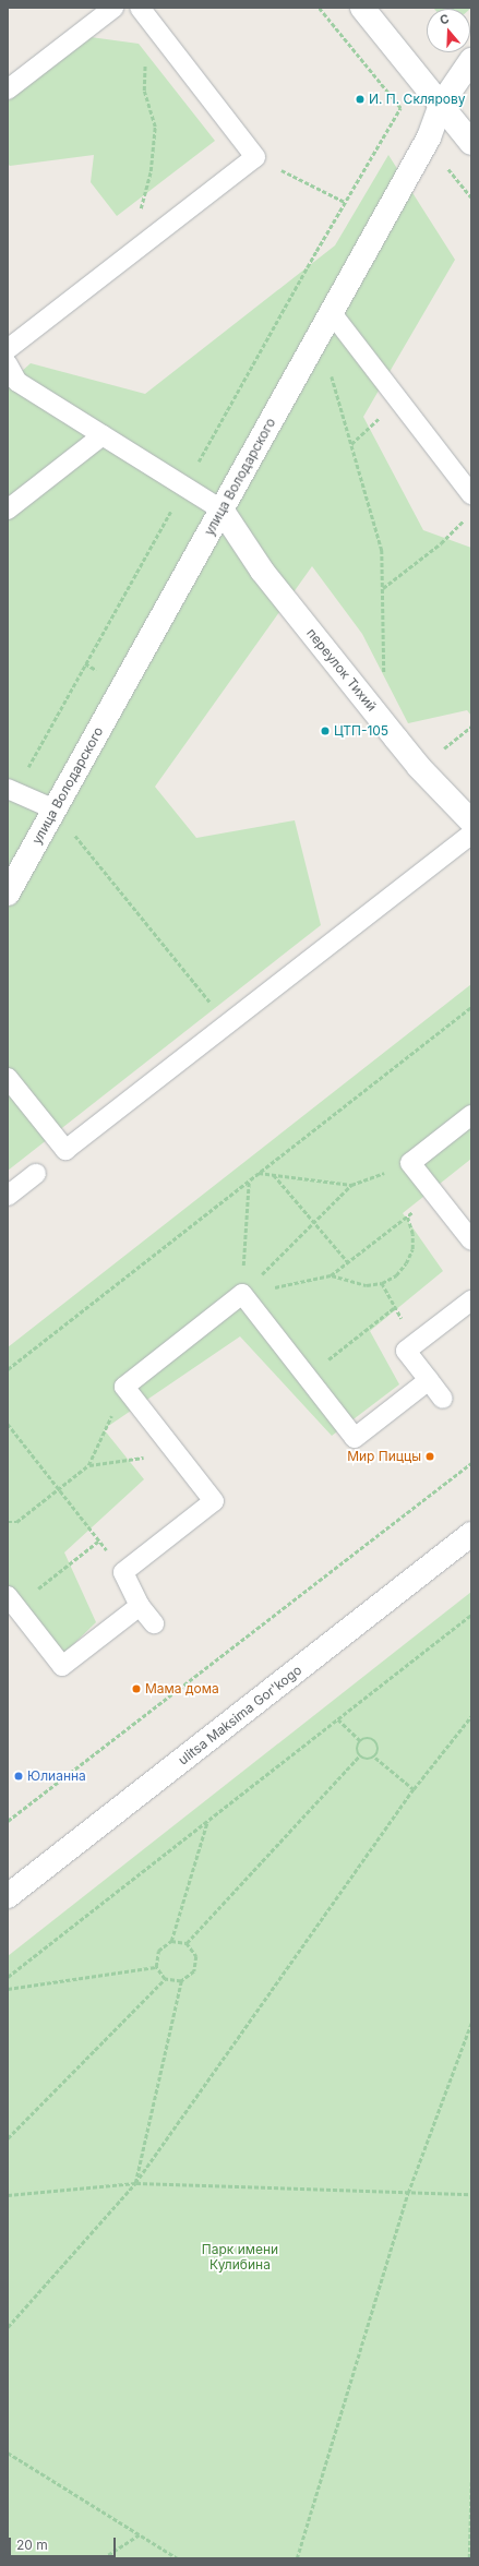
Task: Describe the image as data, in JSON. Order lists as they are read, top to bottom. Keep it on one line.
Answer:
{"streets":{"street":["улица Володарского","переулок Тихий","ulitsa Maksima Gor'kogo"]},"crossings":[["улица Володарского","переулок Тихий"]],"parks":["Парк имени Кулибина"],"places":["И. П. Склярову","ЦТП-105","Мир Пиццы","Мама дома","Юлианна"],"scale_bar":"20 m","north":"top"}
